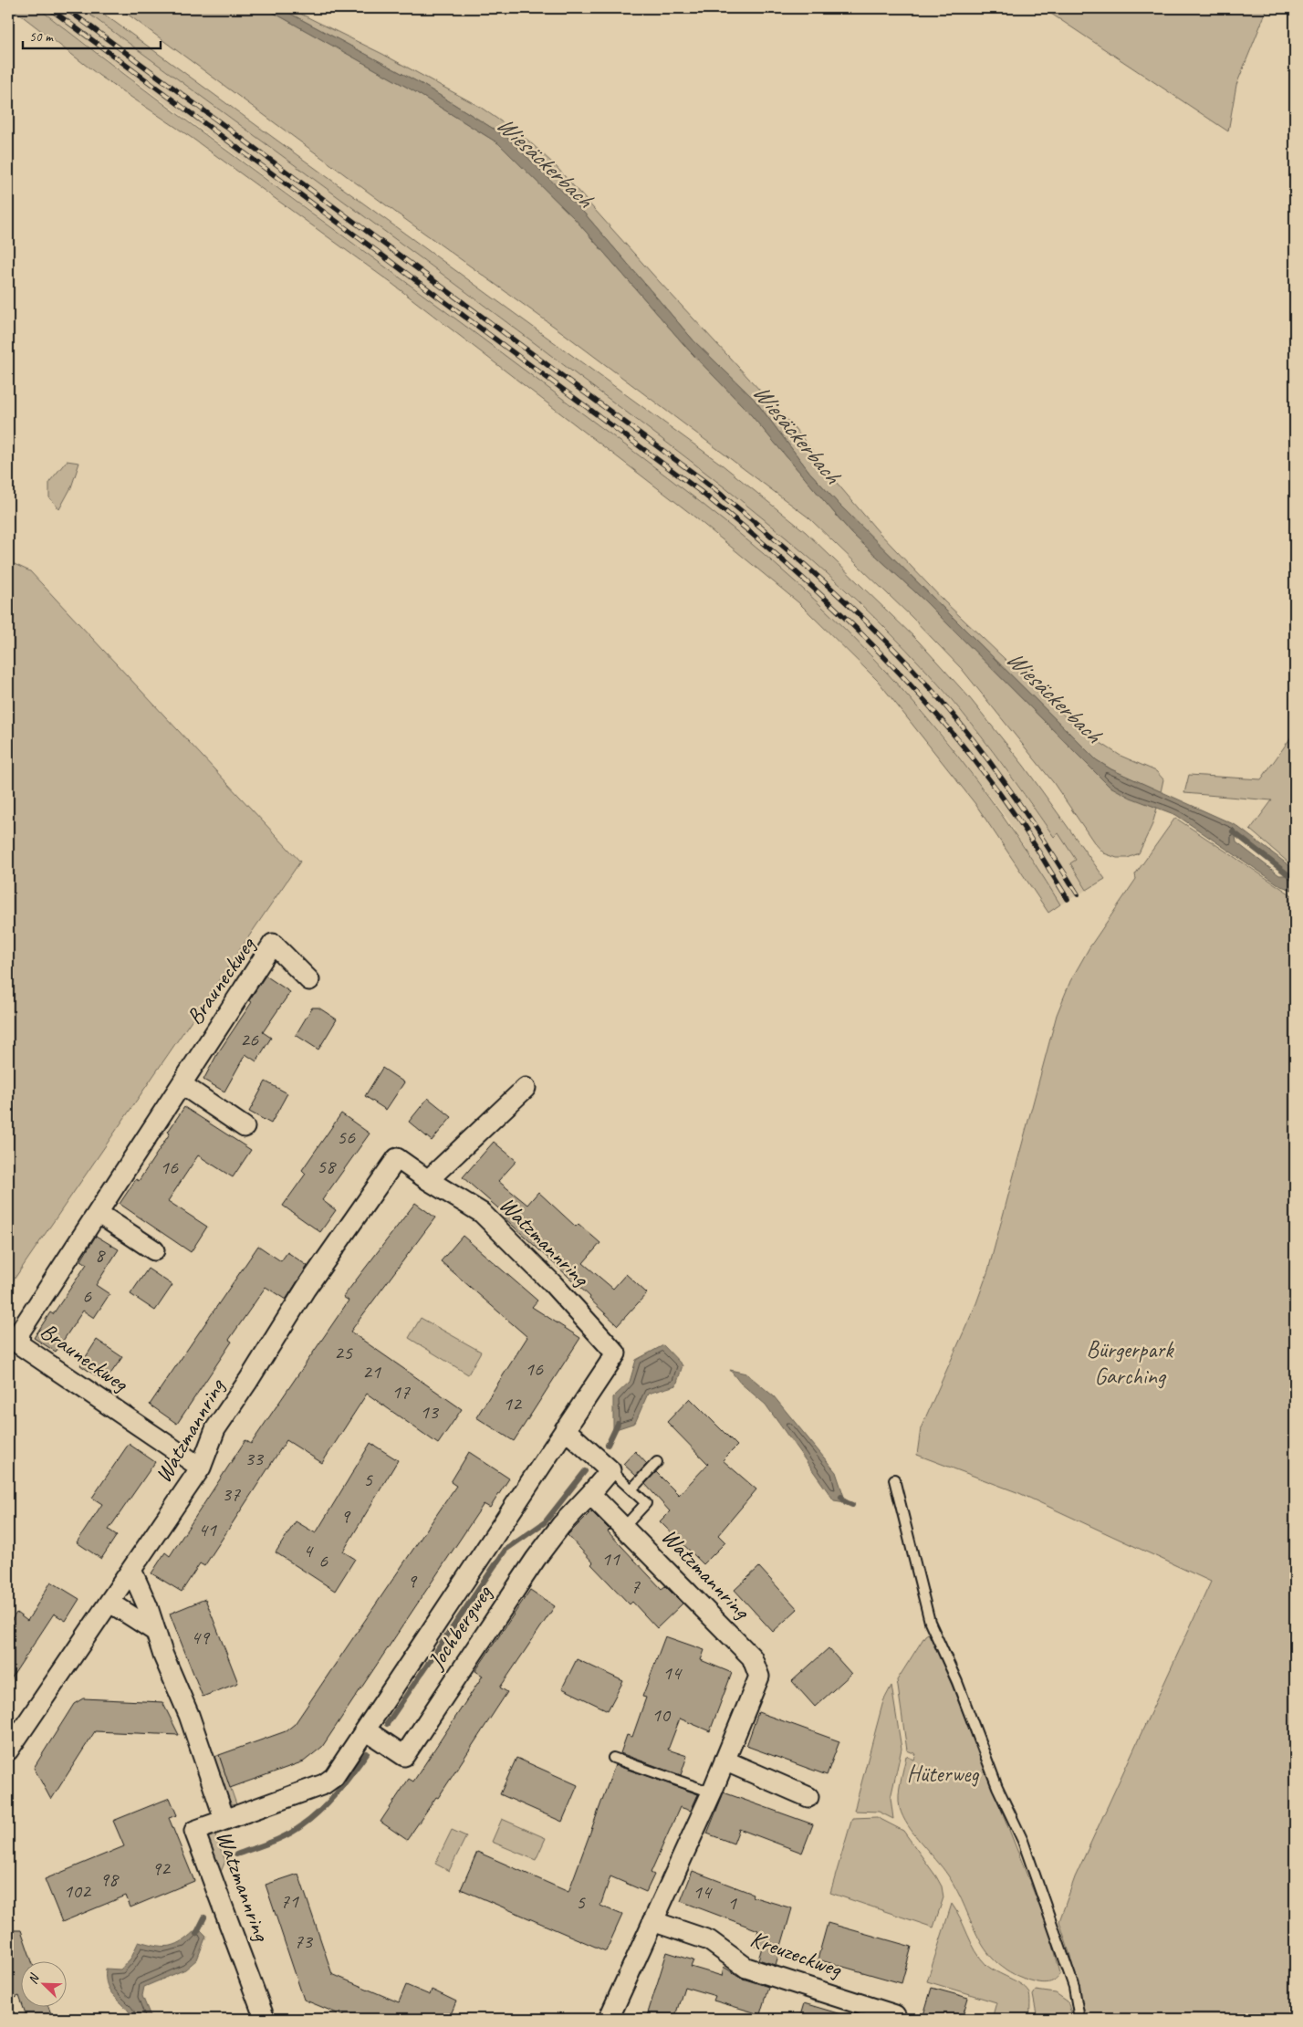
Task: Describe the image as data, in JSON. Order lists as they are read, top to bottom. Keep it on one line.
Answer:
{"streets":{"street":["Brauneckweg","Watzmannring","Jochbergweg","Kreuzeckweg"]},"crossings":[["Brauneckweg","Watzmannring"],["Watzmannring","Jochbergweg"],["Watzmannring","Kreuzeckweg"]],"water":["Wiesäckerbach"],"parks":["Bürgerpark Garching","Hüterweg"],"house_numbers":["26","56","58","16","8","6","25","16","21","17","12","13","33","5","37","9","41","4","11","6","9","7","49","14","10","92","98","102","14","71","5","1","73"],"scale_bar":"50 m","north":"top left"}
